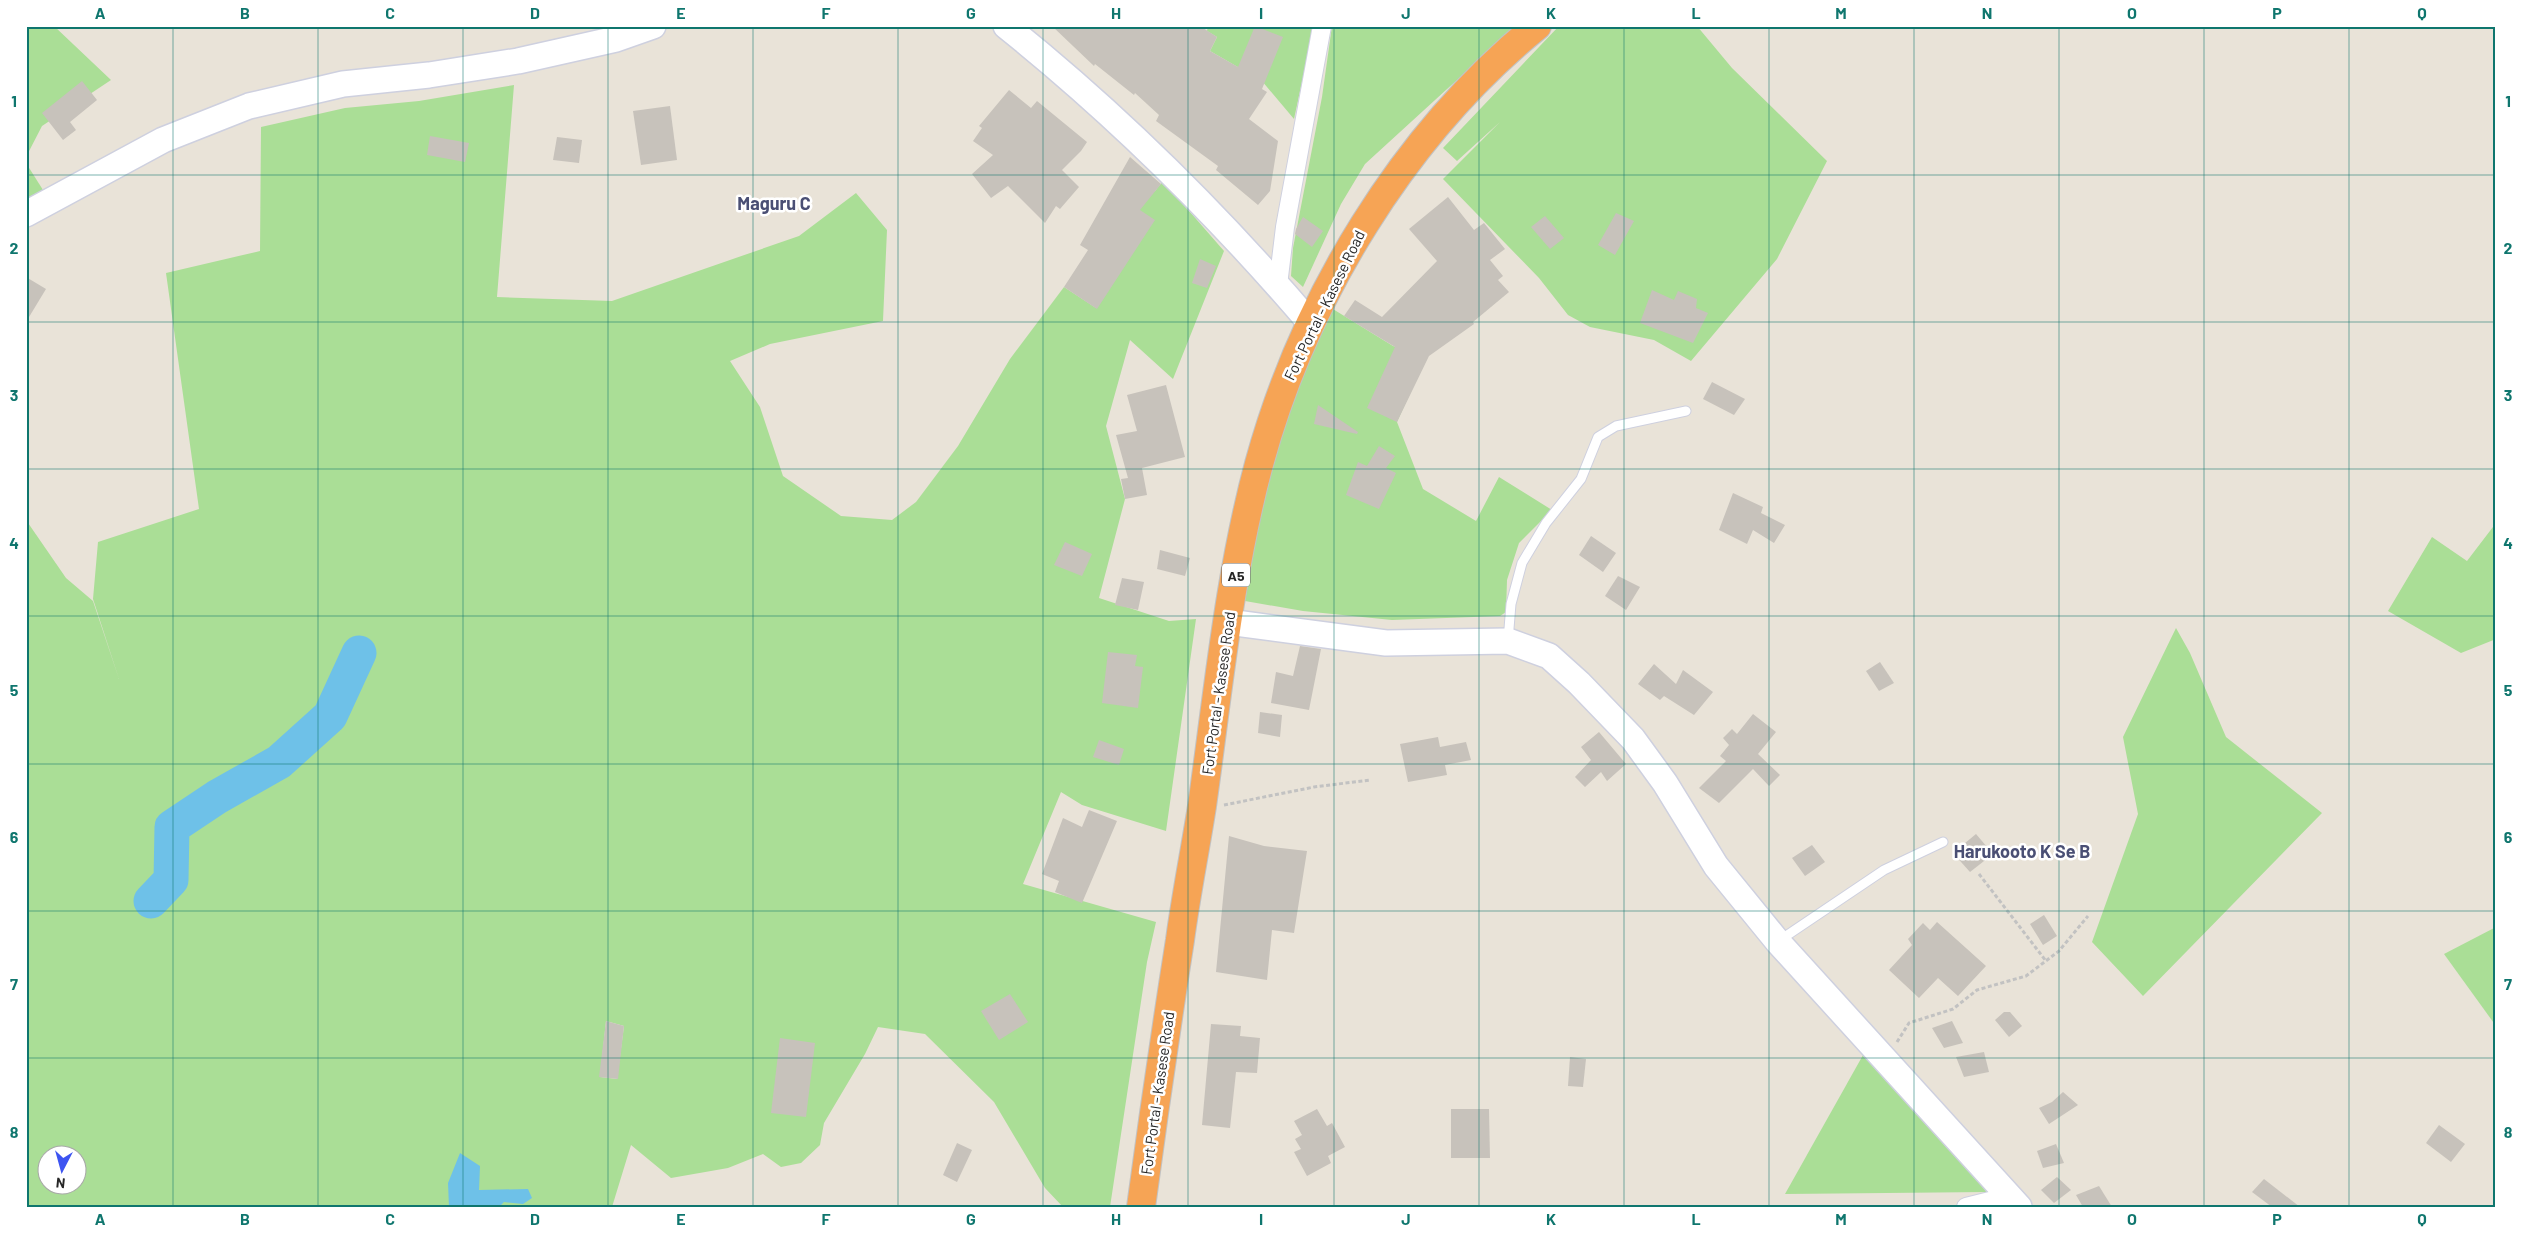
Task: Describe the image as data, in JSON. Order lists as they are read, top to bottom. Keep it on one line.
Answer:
{"streets":{"highway":["Fort Portal - Kasese Road","A5"]},"districts":["Maguru C","Harukooto K Se B"],"north":"bottom","grid":{"columns":["A","B","C","D","E","F","G","H","I","J","K","L","M","N","O","P","Q"],"rows":["1","2","3","4","5","6","7","8"]}}
